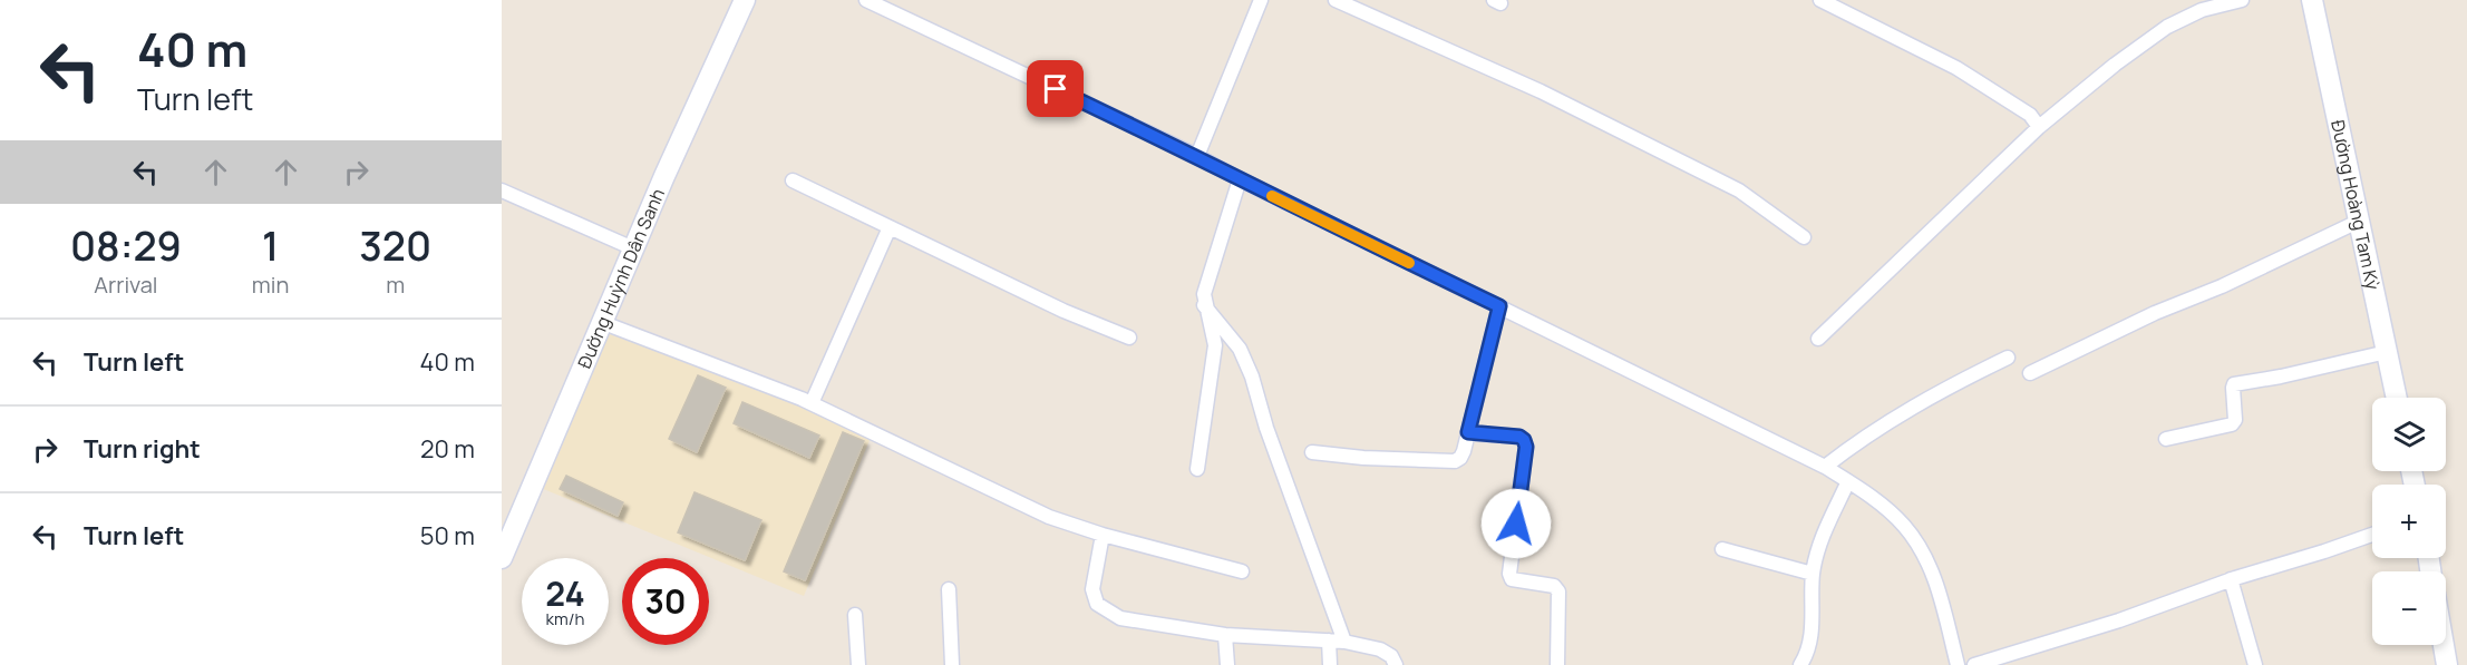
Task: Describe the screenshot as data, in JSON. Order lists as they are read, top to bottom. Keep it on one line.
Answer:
{"streets":{"street":["Đường Hoàng Tam Kỳ","Đường Huỳnh Dân Sanh"]},"page":{"turn":["40 m","Turn left"],"eta":["08:29","Arrival","1","min","320","m"],"list":[{"name":"Turn left","value":"40 m"},{"name":"Turn right","value":"20 m"},{"name":"Turn left","value":"50 m"}],"map_buttons":["+","−"],"speed":"24 km/h","limit":"30"}}
